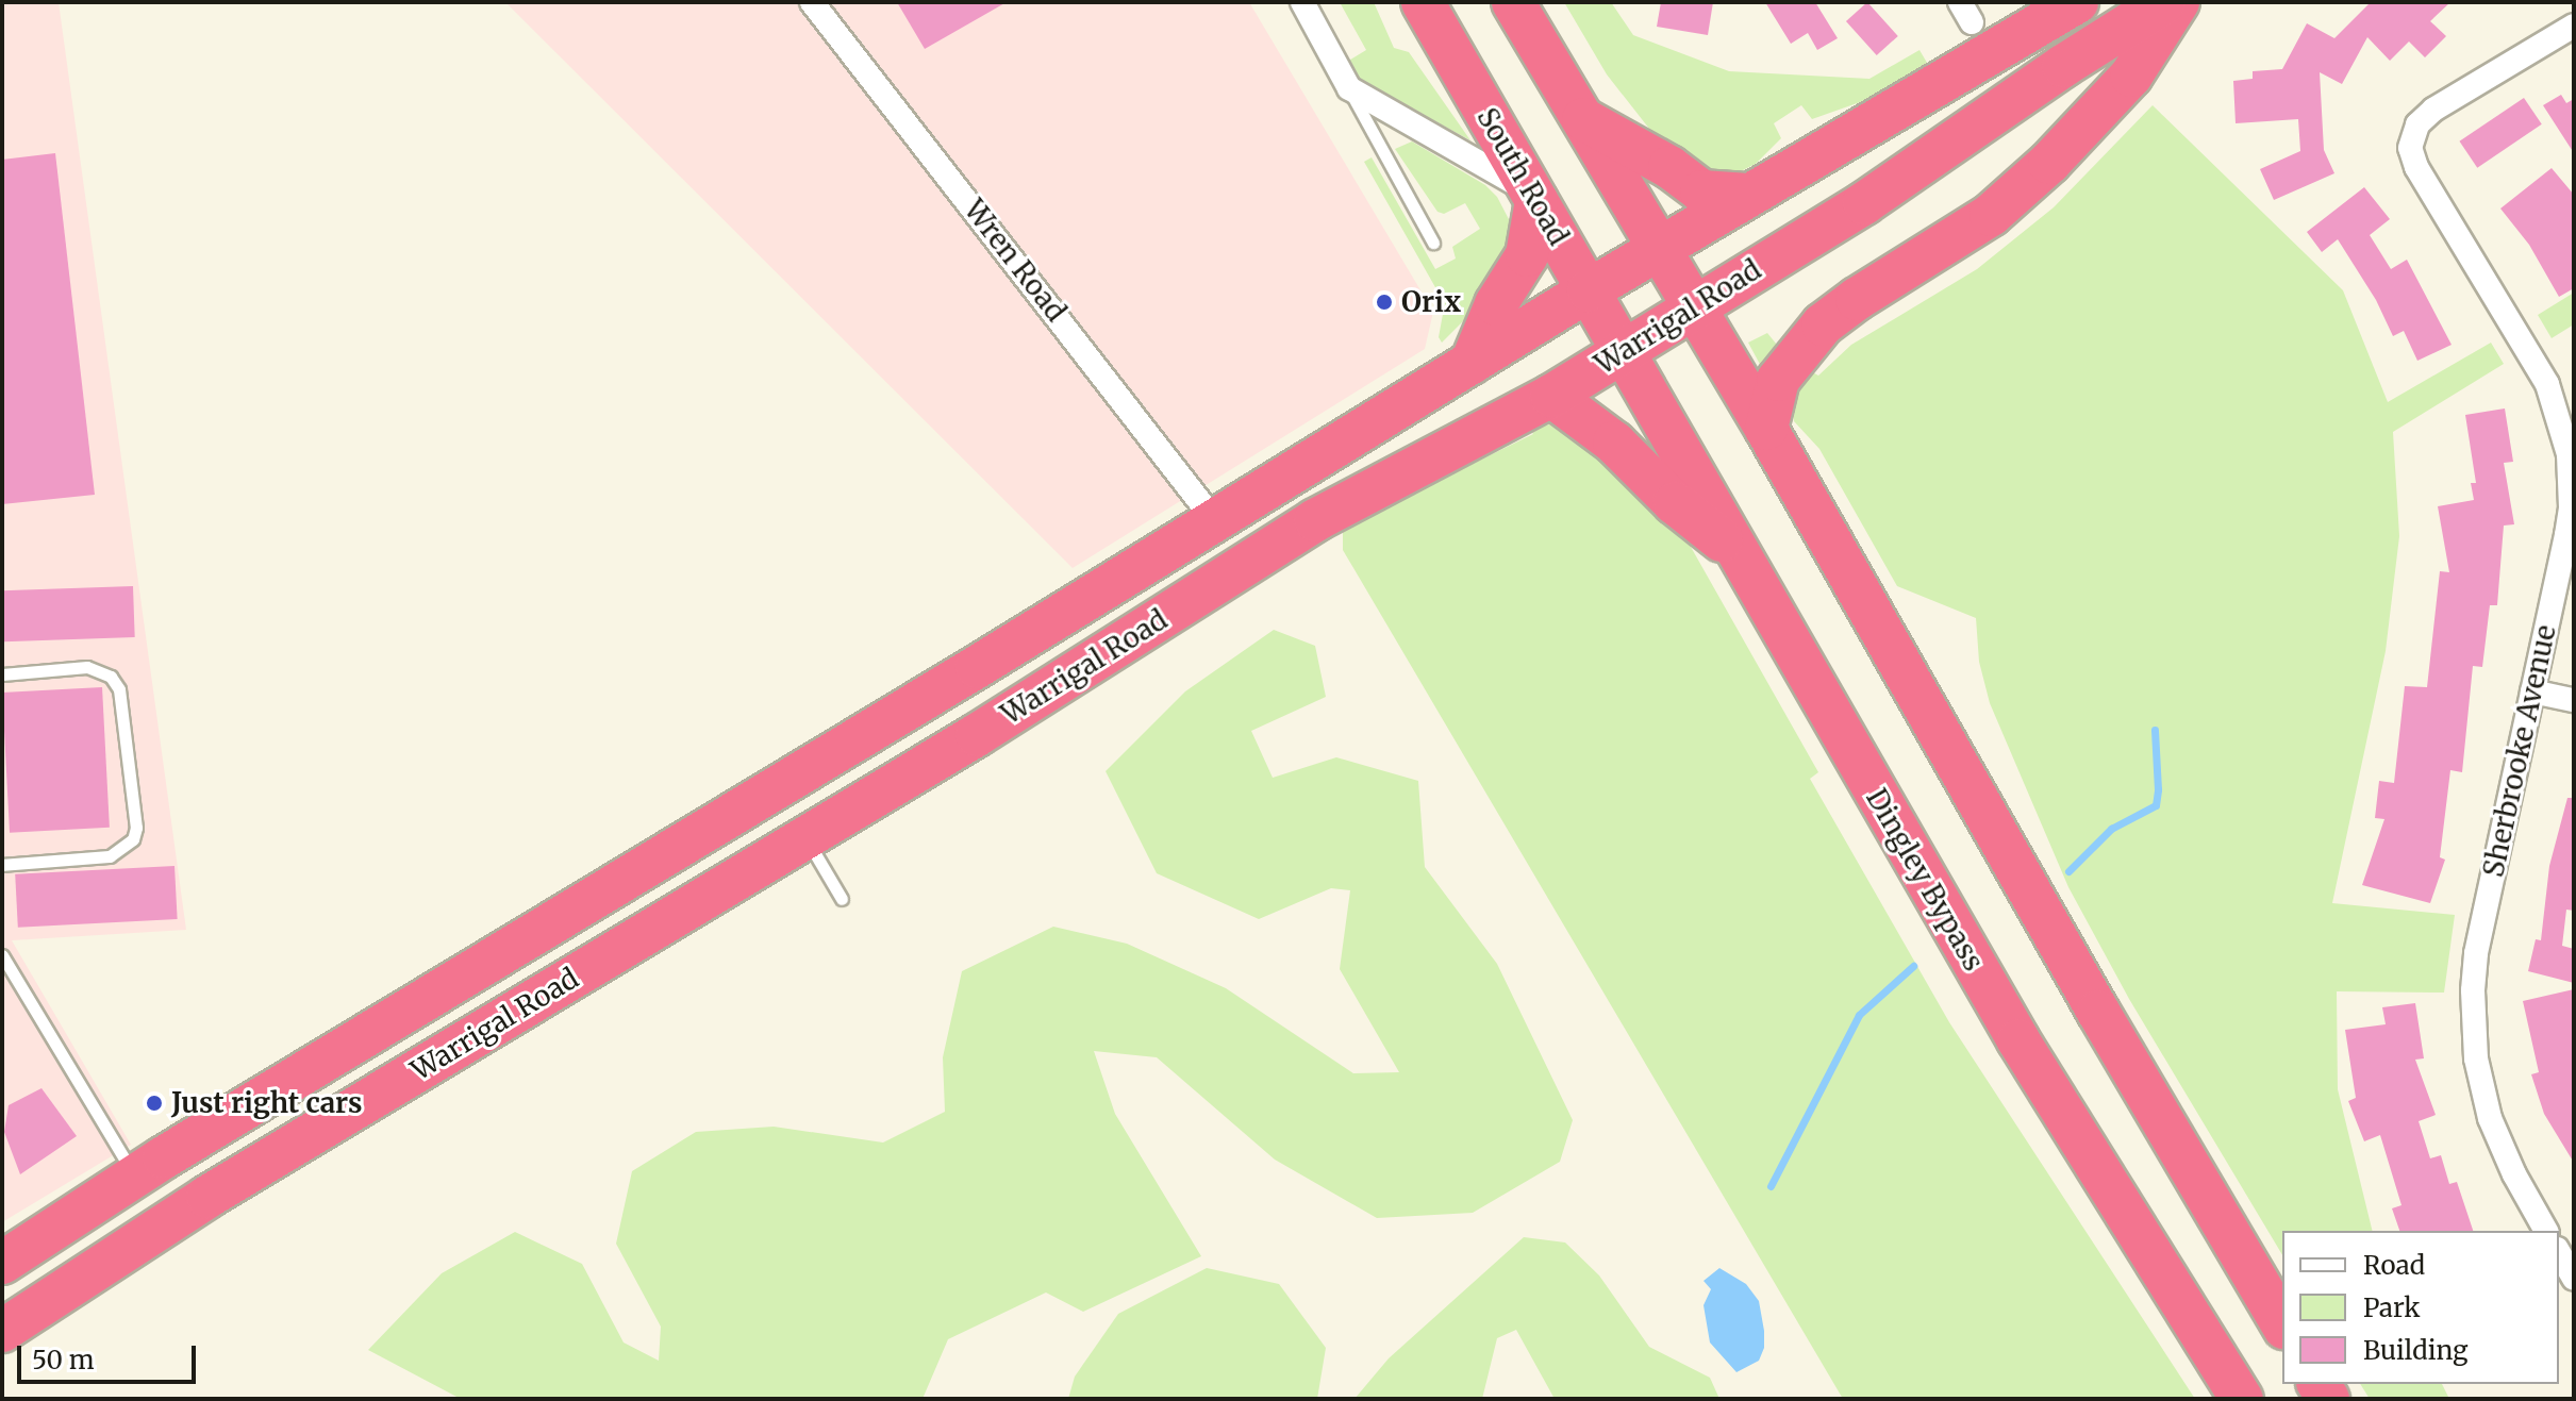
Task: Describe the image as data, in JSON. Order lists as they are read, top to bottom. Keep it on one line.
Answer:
{"streets":{"highway":["South Road","Warrigal Road","Dingley Bypass"],"street":["Wren Road","Sherbrooke Avenue"]},"crossings":[["South Road","Warrigal Road"],["South Road","Dingley Bypass"],["Wren Road","Warrigal Road"],["Warrigal Road","Dingley Bypass"]],"places":["Orix","Just right cars"],"legend":["Road","Park","Building"],"scale_bar":"50 m"}
